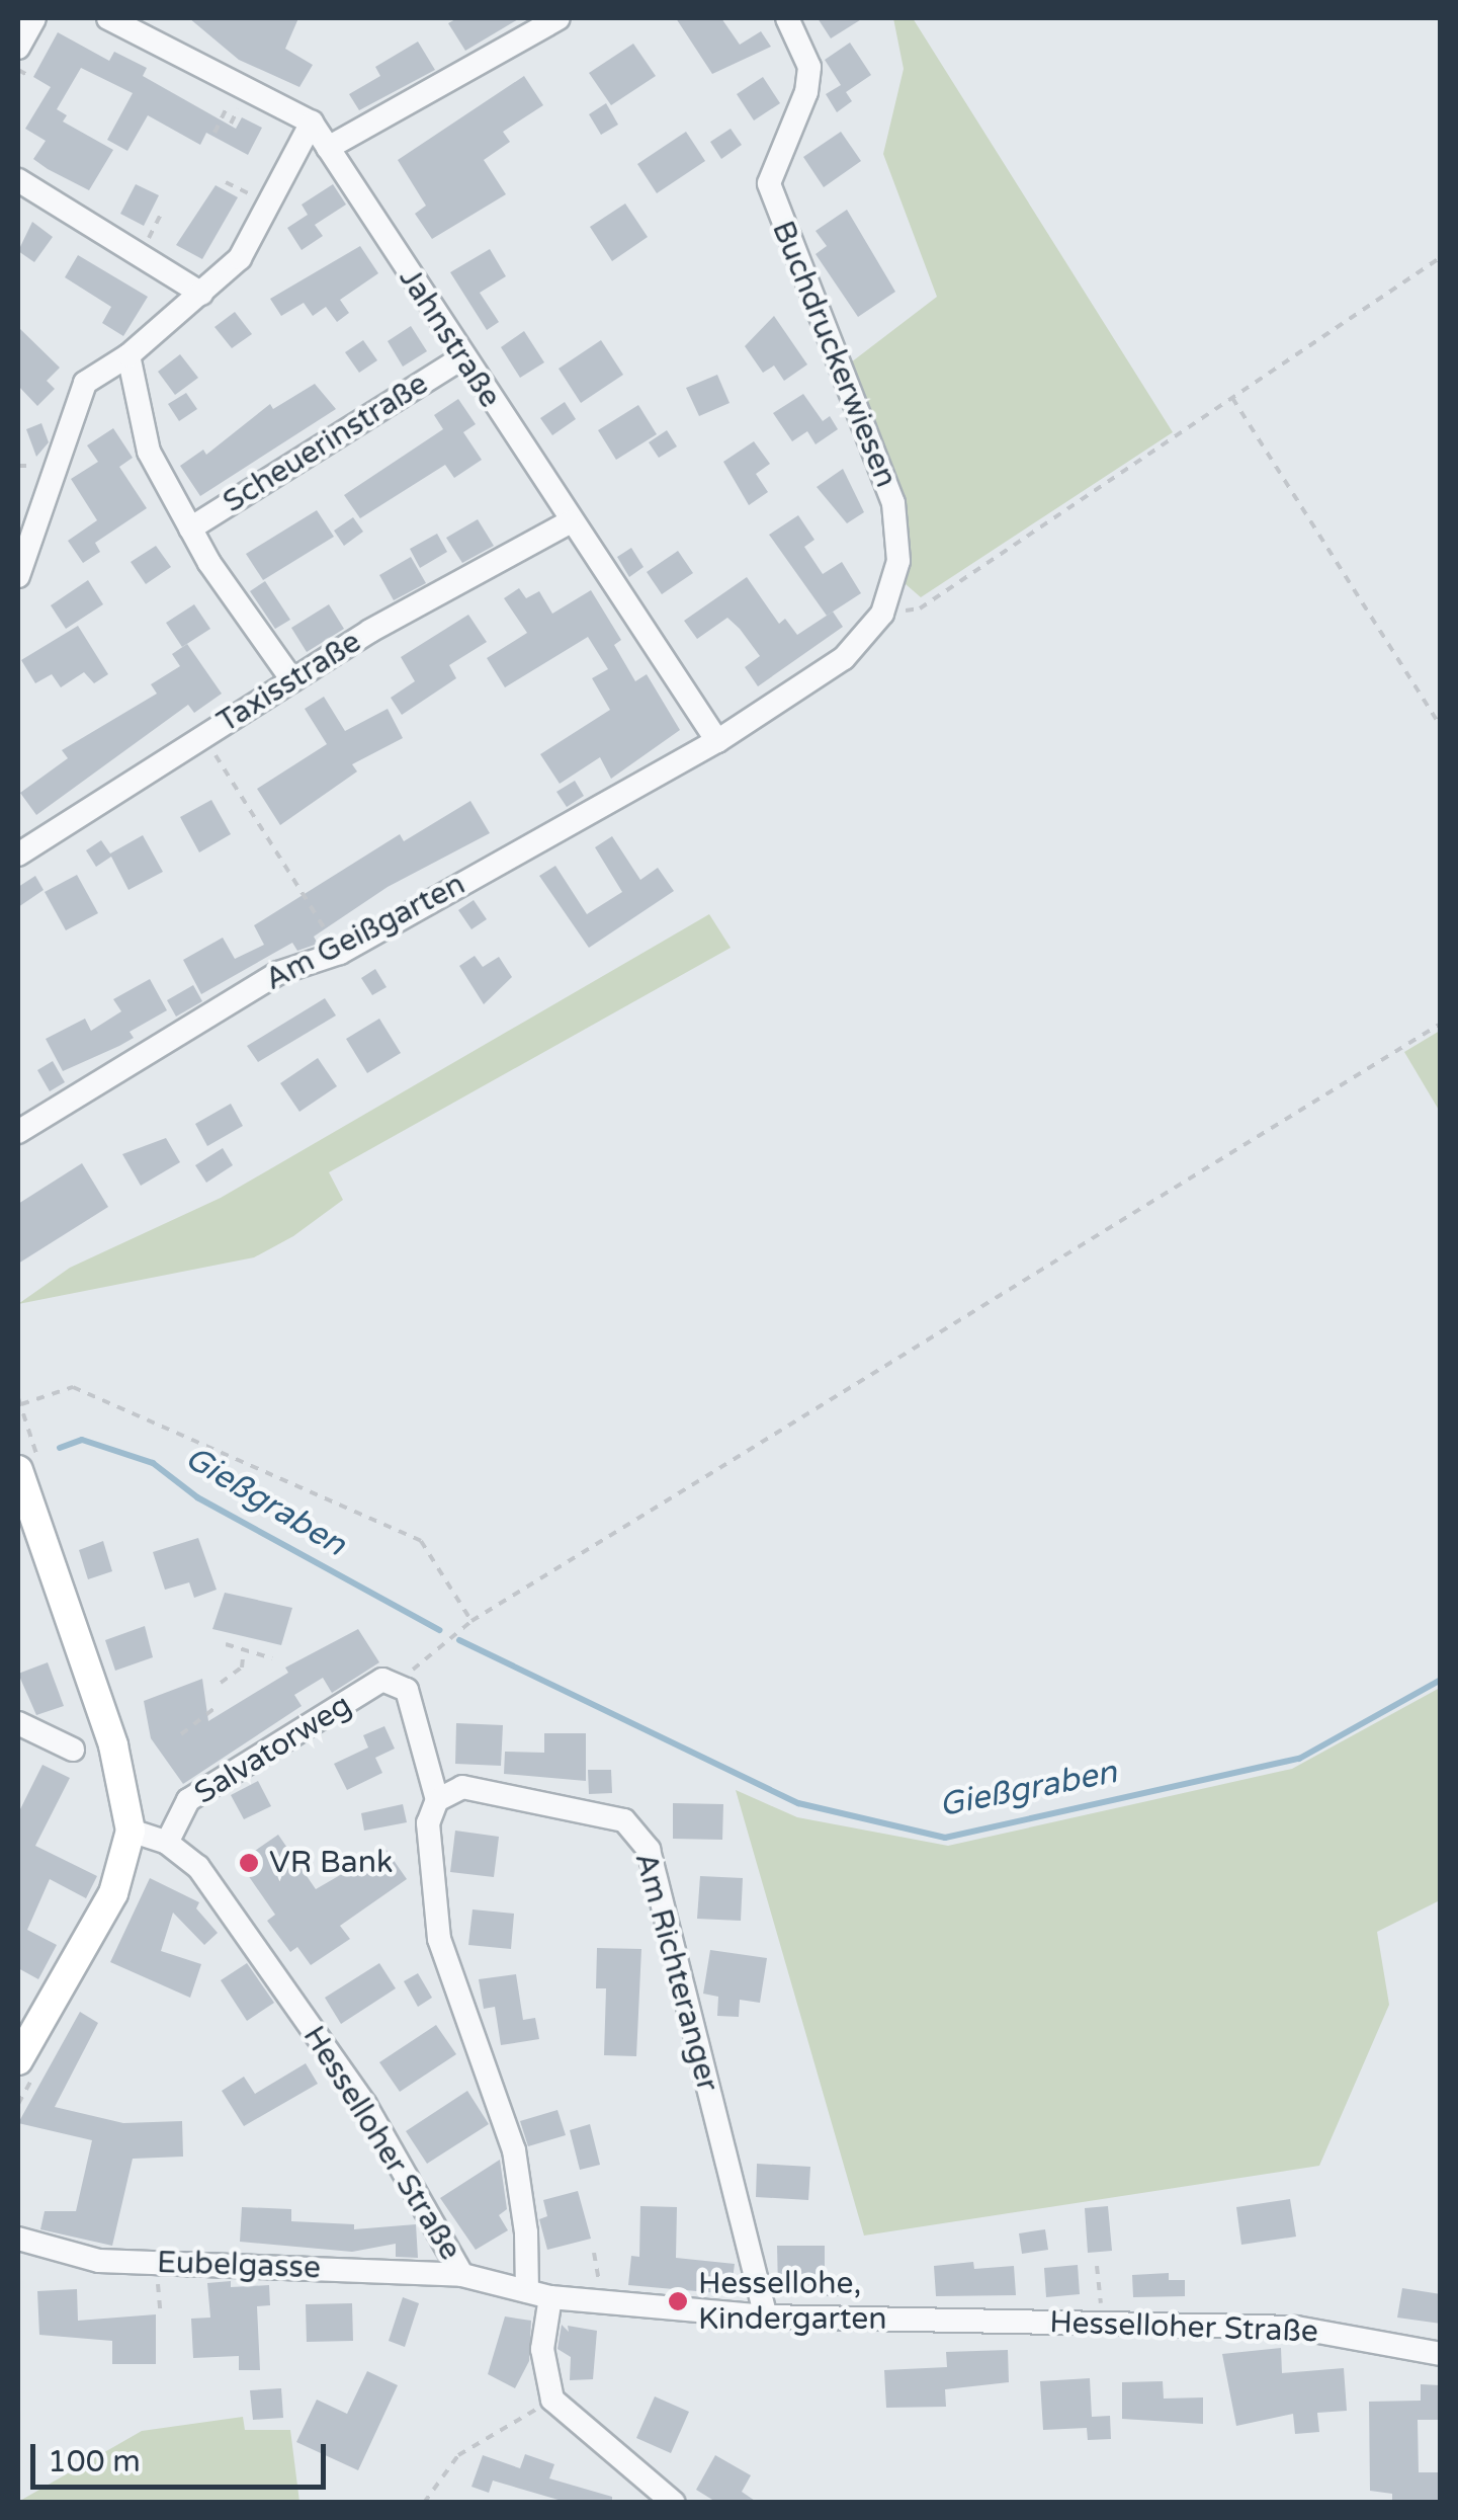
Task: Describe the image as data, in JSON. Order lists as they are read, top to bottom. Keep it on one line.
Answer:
{"streets":{"street":["Jahnstraße","Buchdruckerwiesen","Scheuerinstraße","Taxisstraße","Am Geißgarten","Salvatorweg","Am Richteranger","Hesselloher Straße","Eubelgasse"]},"crossings":[["Jahnstraße","Buchdruckerwiesen"],["Jahnstraße","Scheuerinstraße"],["Jahnstraße","Taxisstraße"],["Jahnstraße","Am Geißgarten"],["Buchdruckerwiesen","Am Geißgarten"],["Salvatorweg","Hesselloher Straße"],["Am Richteranger","Hesselloher Straße"],["Hesselloher Straße","Eubelgasse"]],"water":["Gießgraben"],"places":["VR Bank","Hessellohe, Kindergarten"],"scale_bar":"100 m"}
